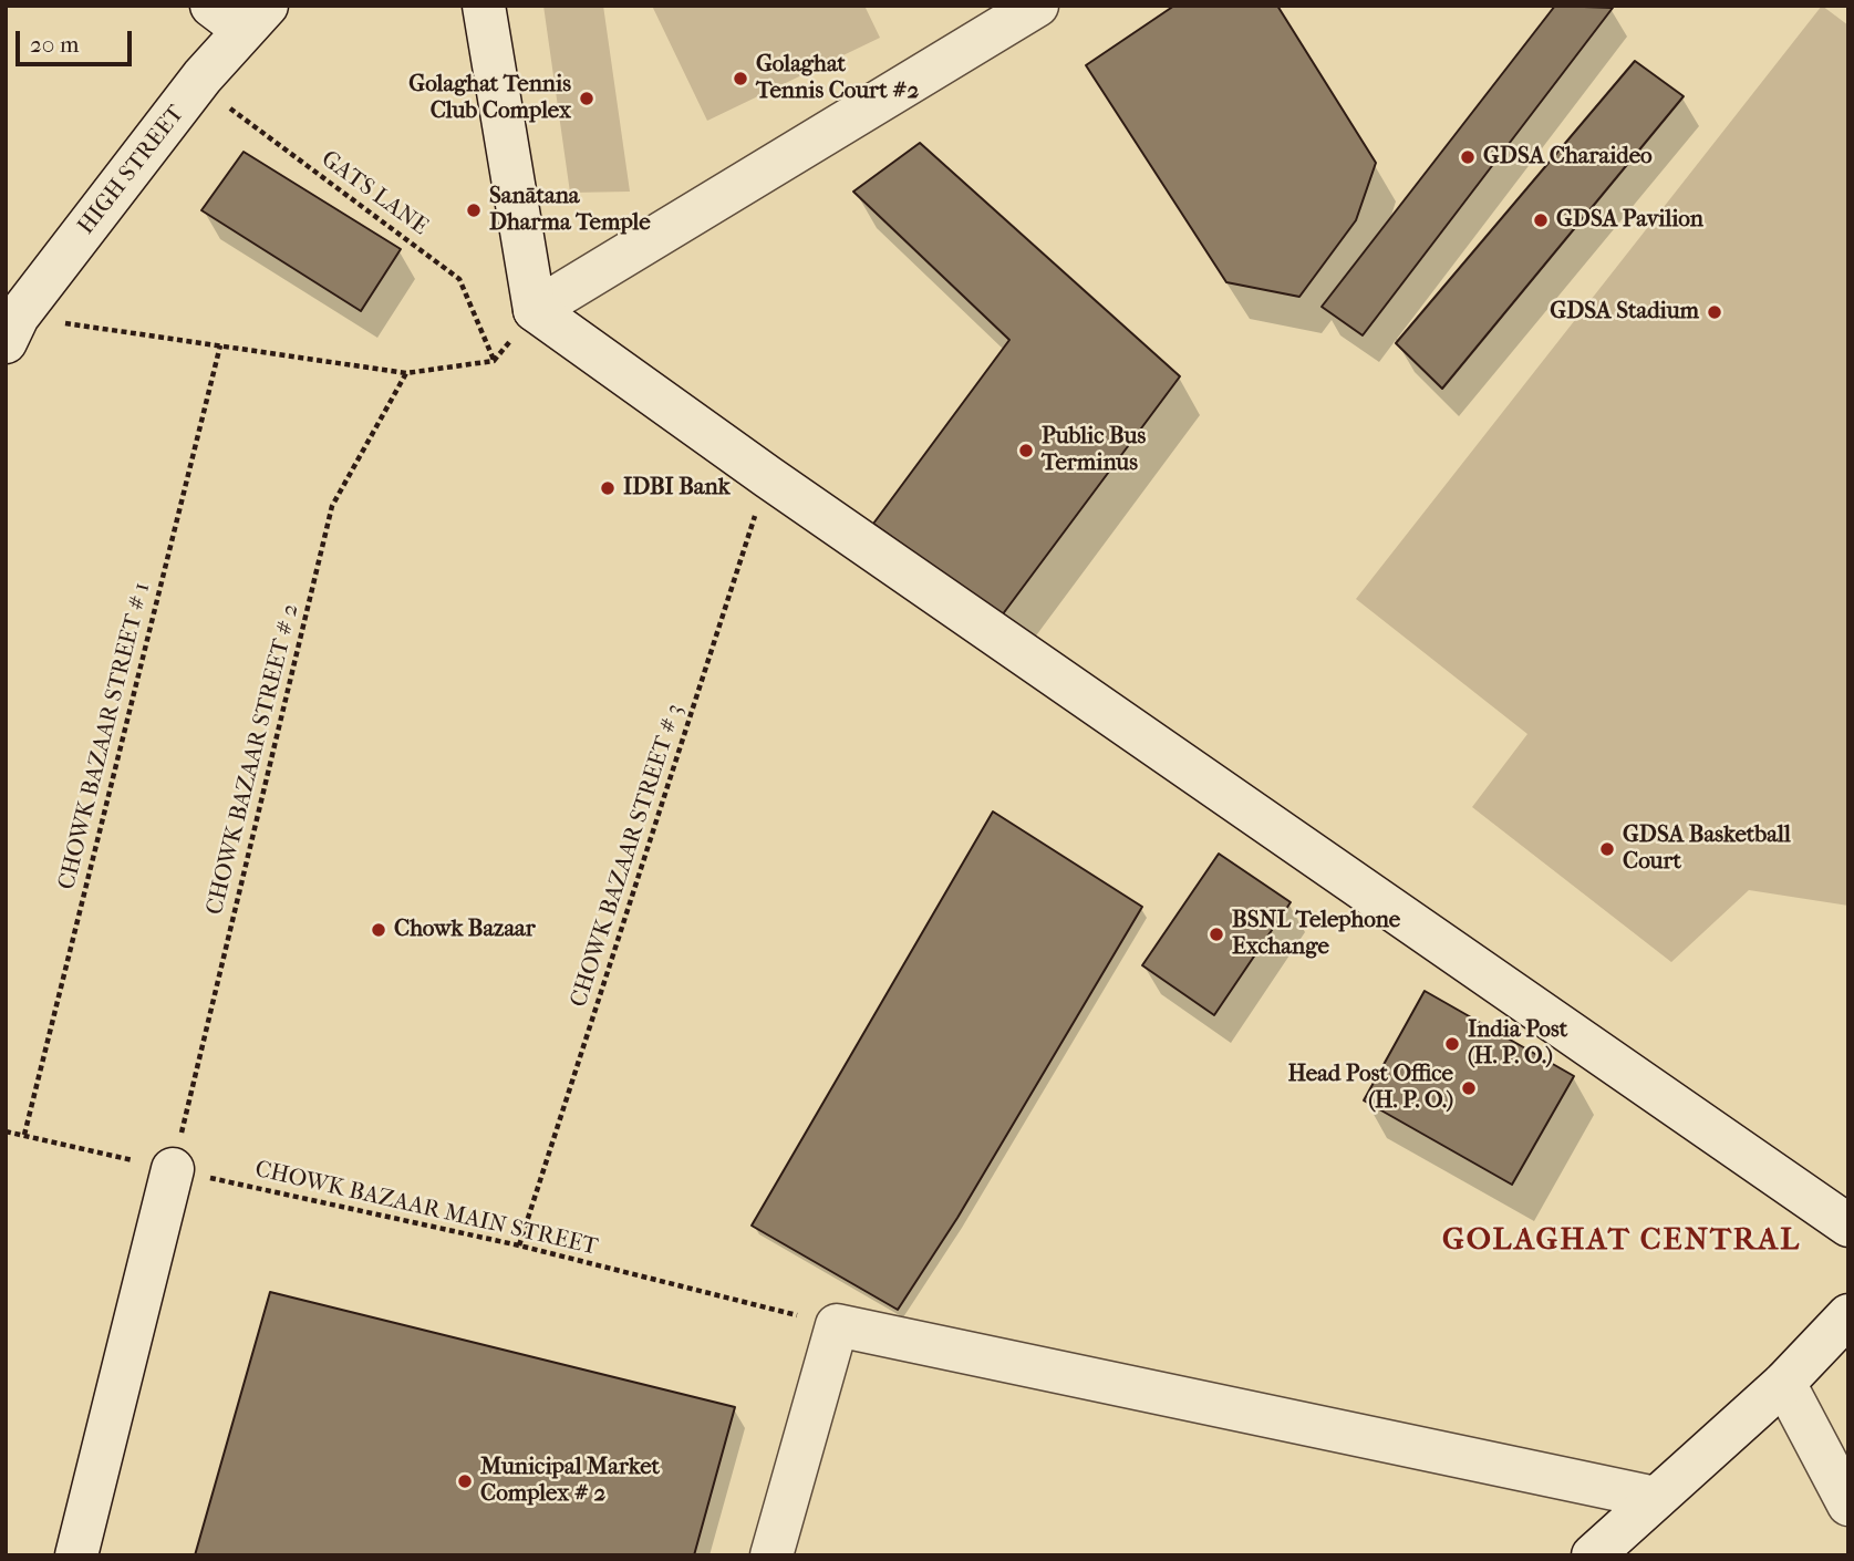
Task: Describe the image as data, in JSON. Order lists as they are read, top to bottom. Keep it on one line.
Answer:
{"streets":{"street":["HIGH STREET"],"path":["GATS LANE","CHOWK BAZAAR STREET # 1","CHOWK BAZAAR STREET # 2","CHOWK BAZAAR STREET # 3","CHOWK BAZAAR MAIN STREET"]},"crossings":[["HIGH STREET","GATS LANE"],["CHOWK BAZAAR STREET # 1","CHOWK BAZAAR MAIN STREET"],["CHOWK BAZAAR STREET # 2","CHOWK BAZAAR MAIN STREET"],["CHOWK BAZAAR STREET # 3","CHOWK BAZAAR MAIN STREET"]],"districts":["GOLAGHAT CENTRAL"],"places":["Golaghat Tennis Court #2","Golaghat Tennis Club Complex","GDSA Charaideo","Sanātana Dharma Temple","GDSA Pavilion","GDSA Stadium","Public Bus Terminus","IDBI Bank","GDSA Basketball Court","Chowk Bazaar","BSNL Telephone Exchange","India Post (H. P. O.)","Head Post Office (H. P. O.)","Municipal Market Complex # 2"],"scale_bar":"20 m"}
